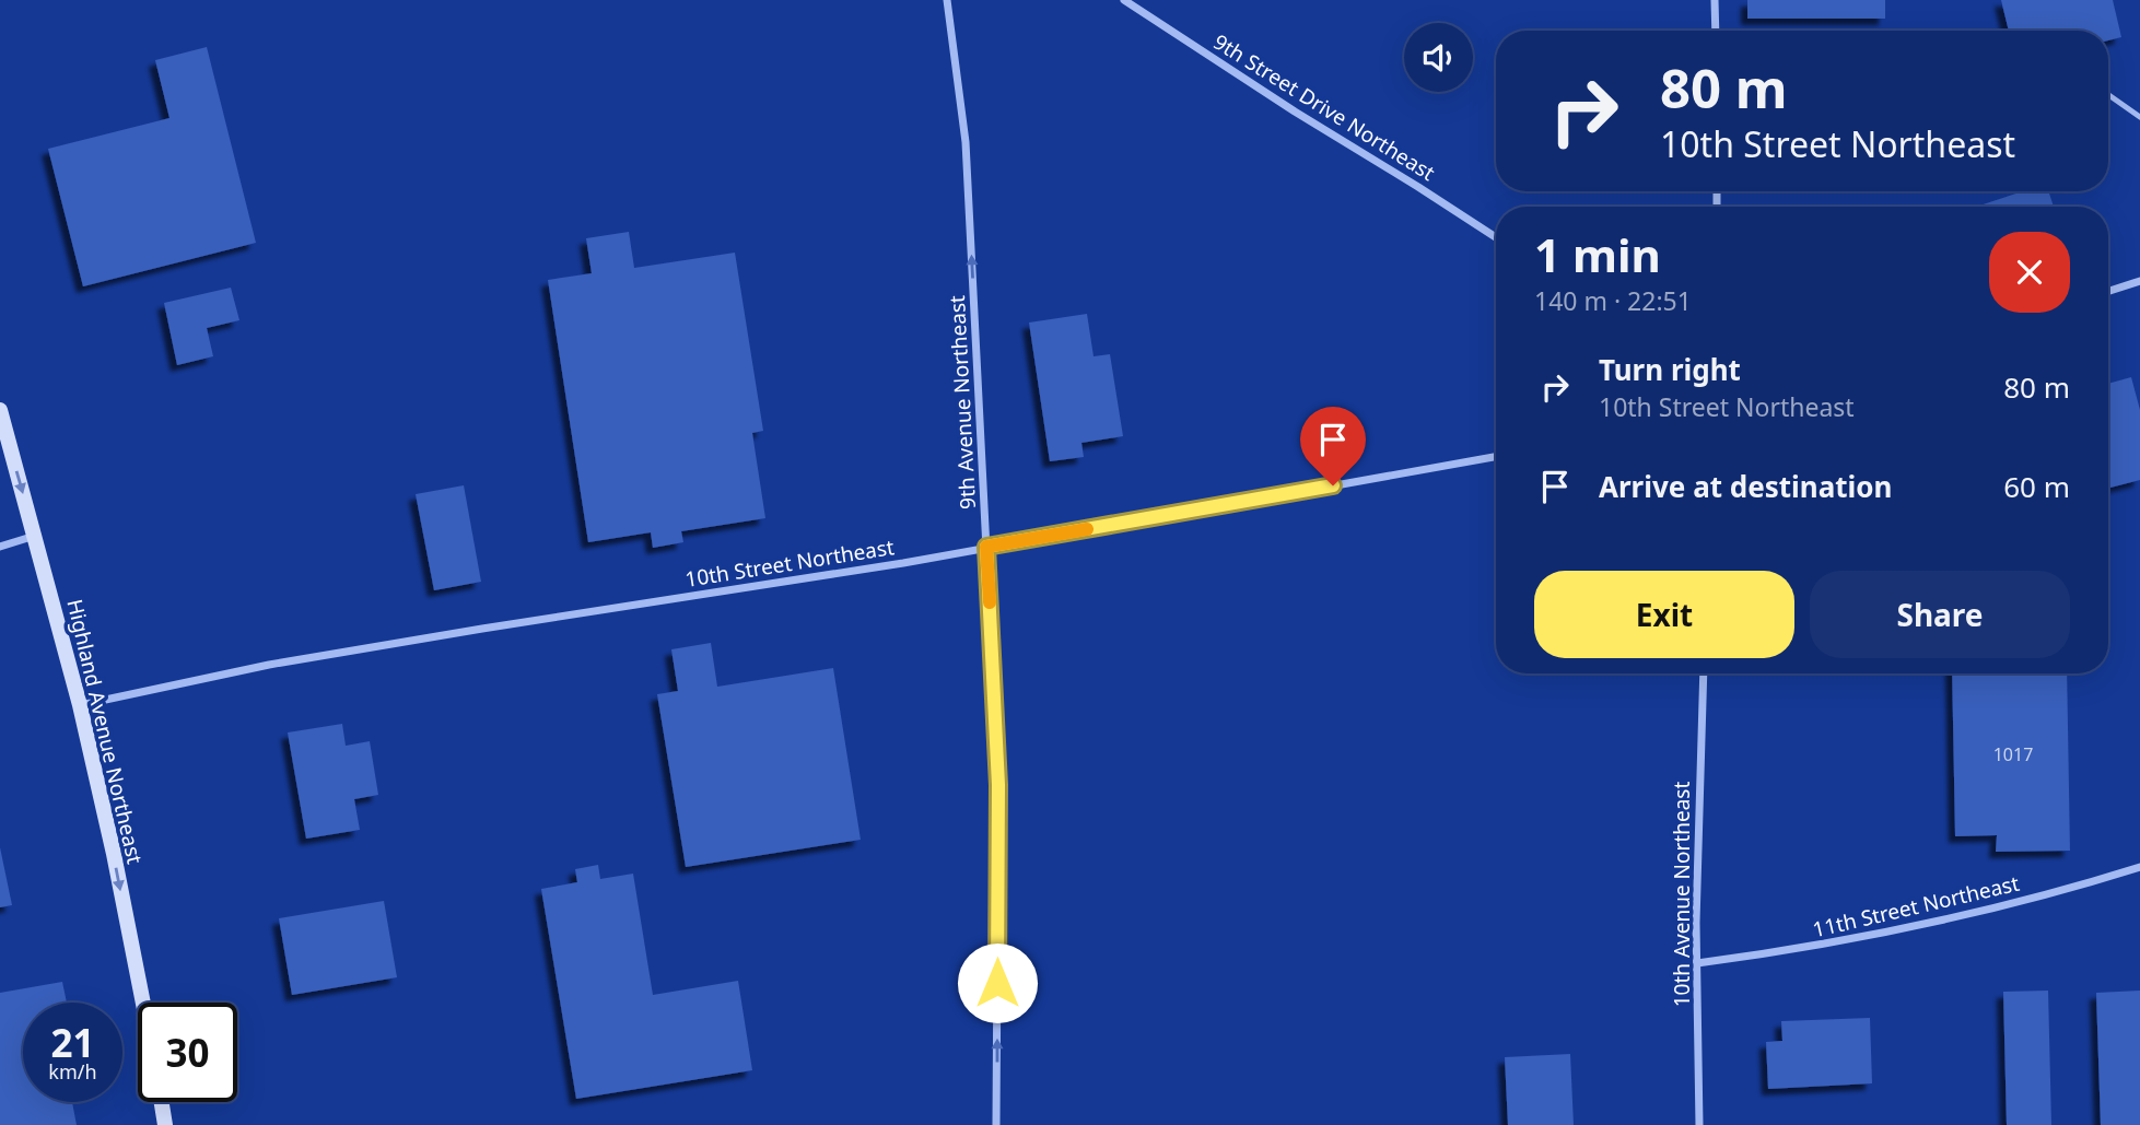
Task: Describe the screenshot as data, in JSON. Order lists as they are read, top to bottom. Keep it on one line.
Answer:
{"streets":{"main road":["Highland Avenue Northeast"],"street":["9th Street Drive Northeast","9th Avenue Northeast","10th Street Northeast","10th Avenue Northeast","11th Street Northeast"]},"crossings":[["9th Avenue Northeast","10th Street Northeast"],["10th Street Northeast","Highland Avenue Northeast"],["10th Avenue Northeast","11th Street Northeast"]],"one_way":["9th Avenue Northeast","Highland Avenue Northeast"],"house_numbers":["1017"],"page":{"turn":["80 m","10th Street Northeast"],"heading":["1 min","140 m · 22:51"],"list":[{"name":"Turn right","note":"10th Street Northeast","value":"80 m"},{"name":"Arrive at destination","value":"60 m"}],"buttons":["Exit","Share"],"speed":"21 km/h","limit":"30"}}
